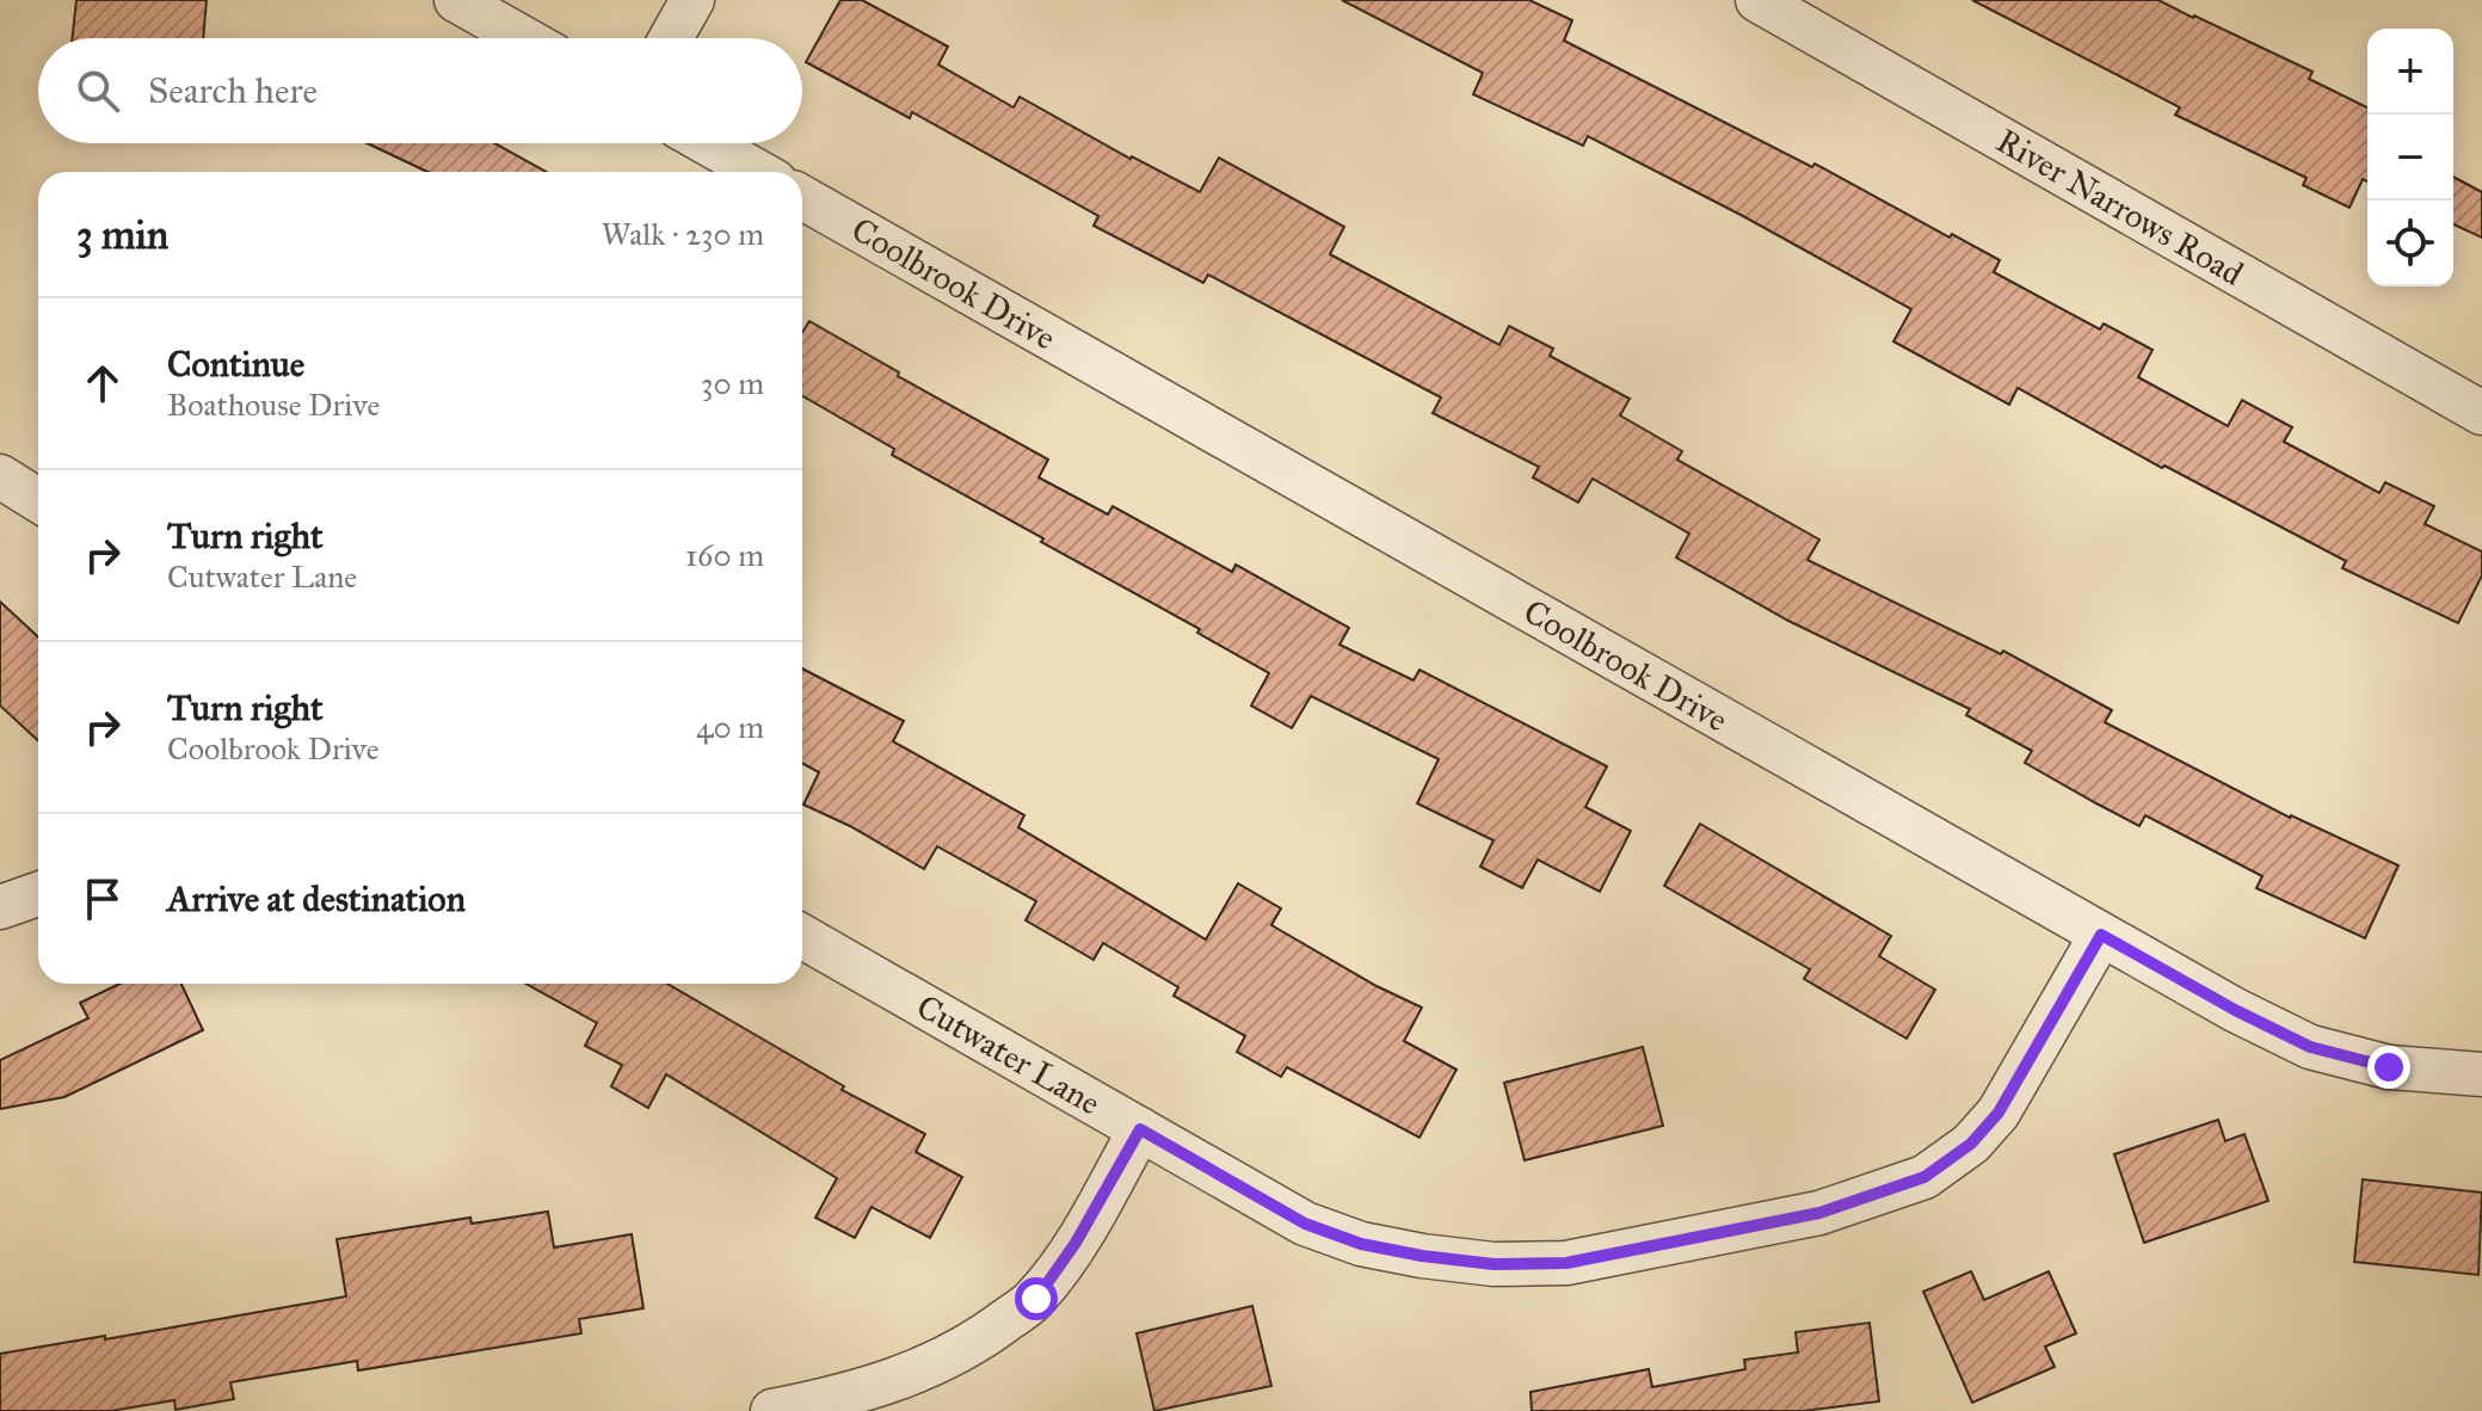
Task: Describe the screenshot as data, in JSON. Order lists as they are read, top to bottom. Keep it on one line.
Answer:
{"streets":{"street":["River Narrows Road","Coolbrook Drive","Cutwater Lane"]},"crossings":[["Coolbrook Drive","Cutwater Lane"]],"page":{"map_buttons":["+","−"],"search":"Search here","heading":["3 min","Walk · 230 m"],"list":[["Continue","Boathouse Drive","30 m"],["Turn right","Cutwater Lane","160 m"],["Turn right","Coolbrook Drive","40 m"],"Arrive at destination"]}}
